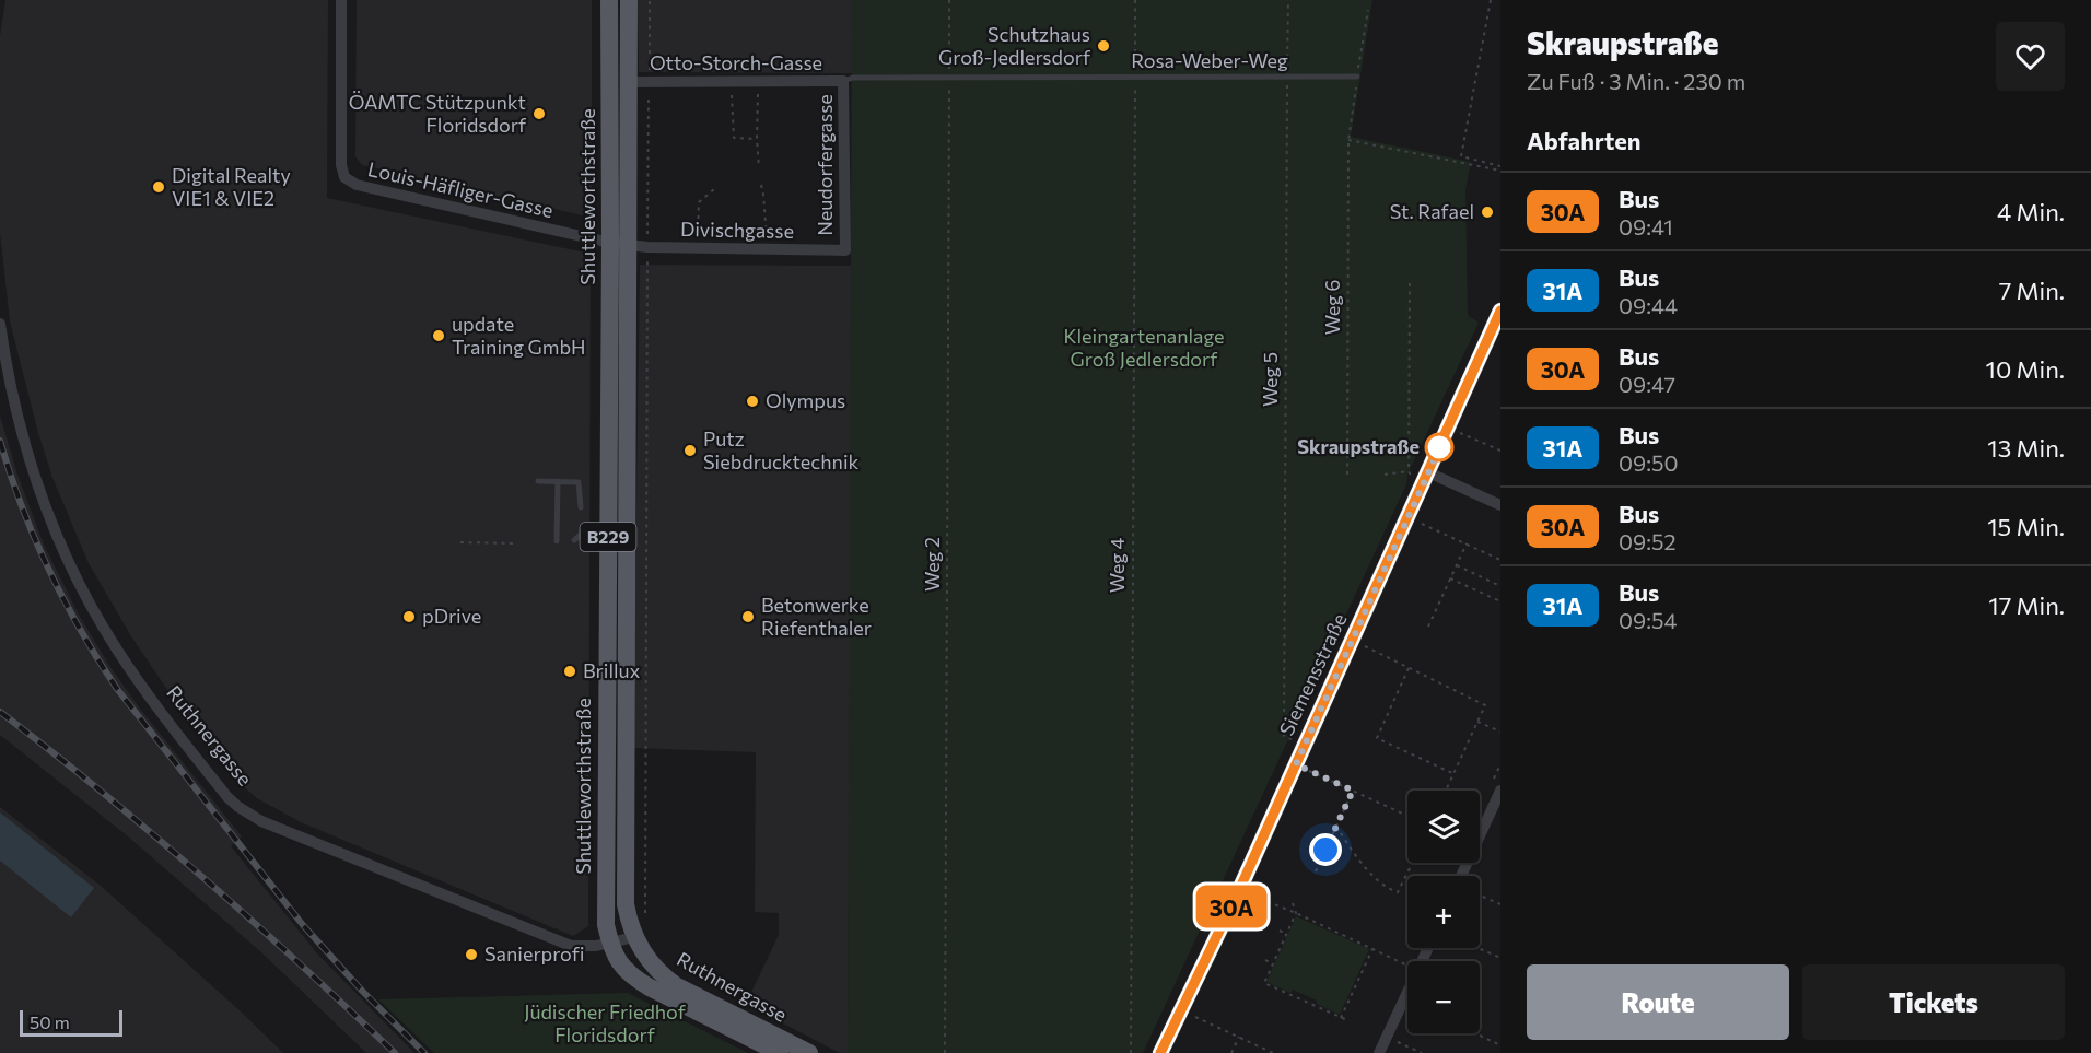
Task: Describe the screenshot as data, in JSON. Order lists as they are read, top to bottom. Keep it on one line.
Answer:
{"streets":{"main road":["Shuttleworthstraße","B229","Siemensstraße","Ruthnergasse"],"street":["Otto-Storch-Gasse","Neudorfergasse","Louis-Häfliger-Gasse","Divischgasse"],"lane":["Rosa-Weber-Weg"],"path":["Weg 6","Weg 5","Weg 2","Weg 4"]},"crossings":[["Rosa-Weber-Weg","Otto-Storch-Gasse"],["Rosa-Weber-Weg","Neudorfergasse"],["Rosa-Weber-Weg","Weg 5"],["Rosa-Weber-Weg","Weg 2"],["Rosa-Weber-Weg","Weg 4"],["Otto-Storch-Gasse","Neudorfergasse"],["Otto-Storch-Gasse","Shuttleworthstraße"],["Neudorfergasse","Divischgasse"],["Louis-Häfliger-Gasse","Shuttleworthstraße"],["Louis-Häfliger-Gasse","Divischgasse"],["Shuttleworthstraße","Divischgasse"],["Shuttleworthstraße","Ruthnergasse"],["Weg 5","Siemensstraße"]],"parks":["Kleingartenanlage Groß Jedlersdorf","Jüdischer Friedhof Floridsdorf"],"places":["Schutzhaus Groß-Jedlersdorf","ÖAMTC Stützpunkt Floridsdorf","Digital Realty VIE1 & VIE2","St. Rafael","update Training GmbH","Olympus","Skraupstraße","Putz Siebdrucktechnik","pDrive","Betonwerke Riefenthaler","Brillux","Sanierprofi"],"lines":["bus line 30A"],"scale_bar":"50 m","page":{"on_map":"30A","heading":[["Skraupstraße","Zu Fuß · 3 Min. · 230 m"],"Abfahrten"],"list":[{"mark":"30A","name":"Bus","note":"09:41","value":"4 Min."},{"mark":"31A","name":"Bus","note":"09:44","value":"7 Min."},{"mark":"30A","name":"Bus","note":"09:47","value":"10 Min."},{"mark":"31A","name":"Bus","note":"09:50","value":"13 Min."},{"mark":"30A","name":"Bus","note":"09:52","value":"15 Min."},{"mark":"31A","name":"Bus","note":"09:54","value":"17 Min."}],"map_buttons":["+","−"],"buttons":["Route","Tickets"],"scale":"50 m"}}
